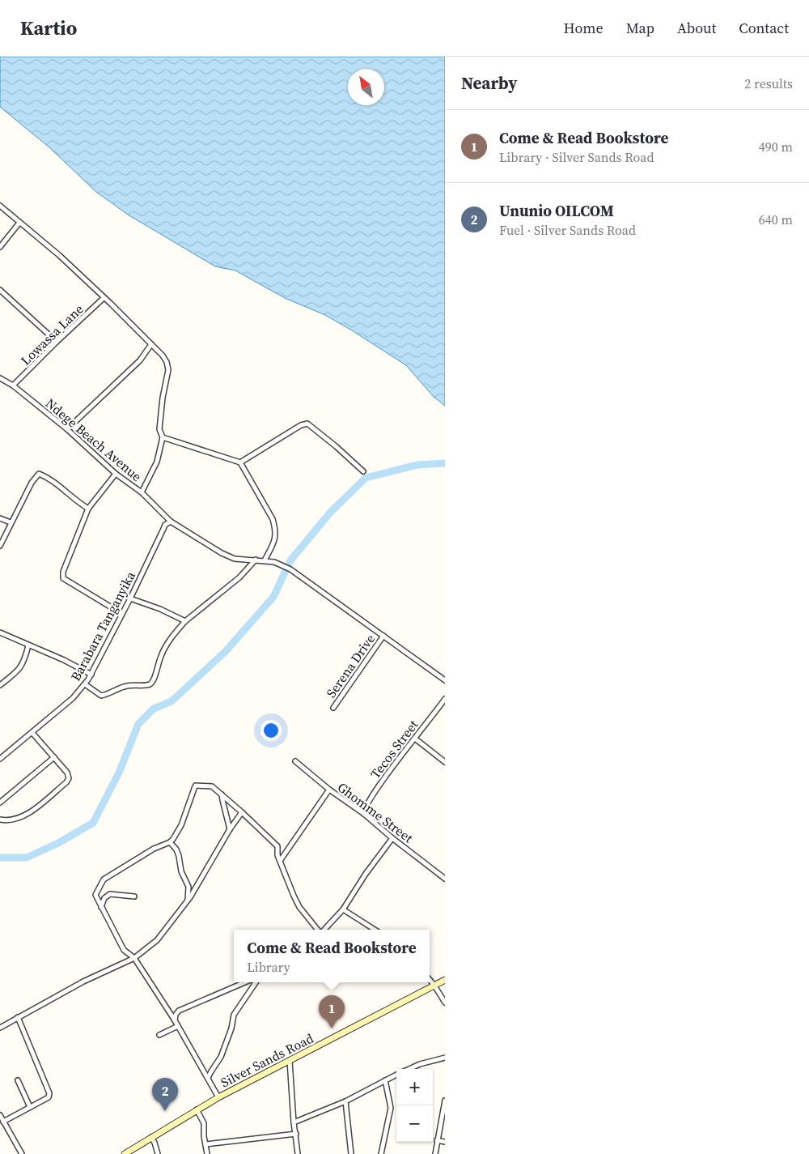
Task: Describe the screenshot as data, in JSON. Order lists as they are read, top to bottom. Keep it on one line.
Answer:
{"streets":{"street":["Lowassa Lane","Ndege Beach Avenue","Barabara Tanganyika","Serena Drive","Tecos Street","Ghomme Street","Silver Sands Road"]},"crossings":[["Lowassa Lane","Ndege Beach Avenue"],["Ndege Beach Avenue","Barabara Tanganyika"],["Ndege Beach Avenue","Serena Drive"],["Tecos Street","Ghomme Street"]],"north":"top left","page":{"header":"Kartio","nav":["Home","Map","About","Contact"],"heading":["Nearby","2 results"],"list":[{"mark":"1","name":"Come & Read Bookstore","note":"Library · Silver Sands Road","value":"490 m"},{"mark":"2","name":"Ununio OILCOM","note":"Fuel · Silver Sands Road","value":"640 m"}],"popup":["Come & Read Bookstore","Library"],"pins":["1","2"],"map_buttons":["+","−"]}}
